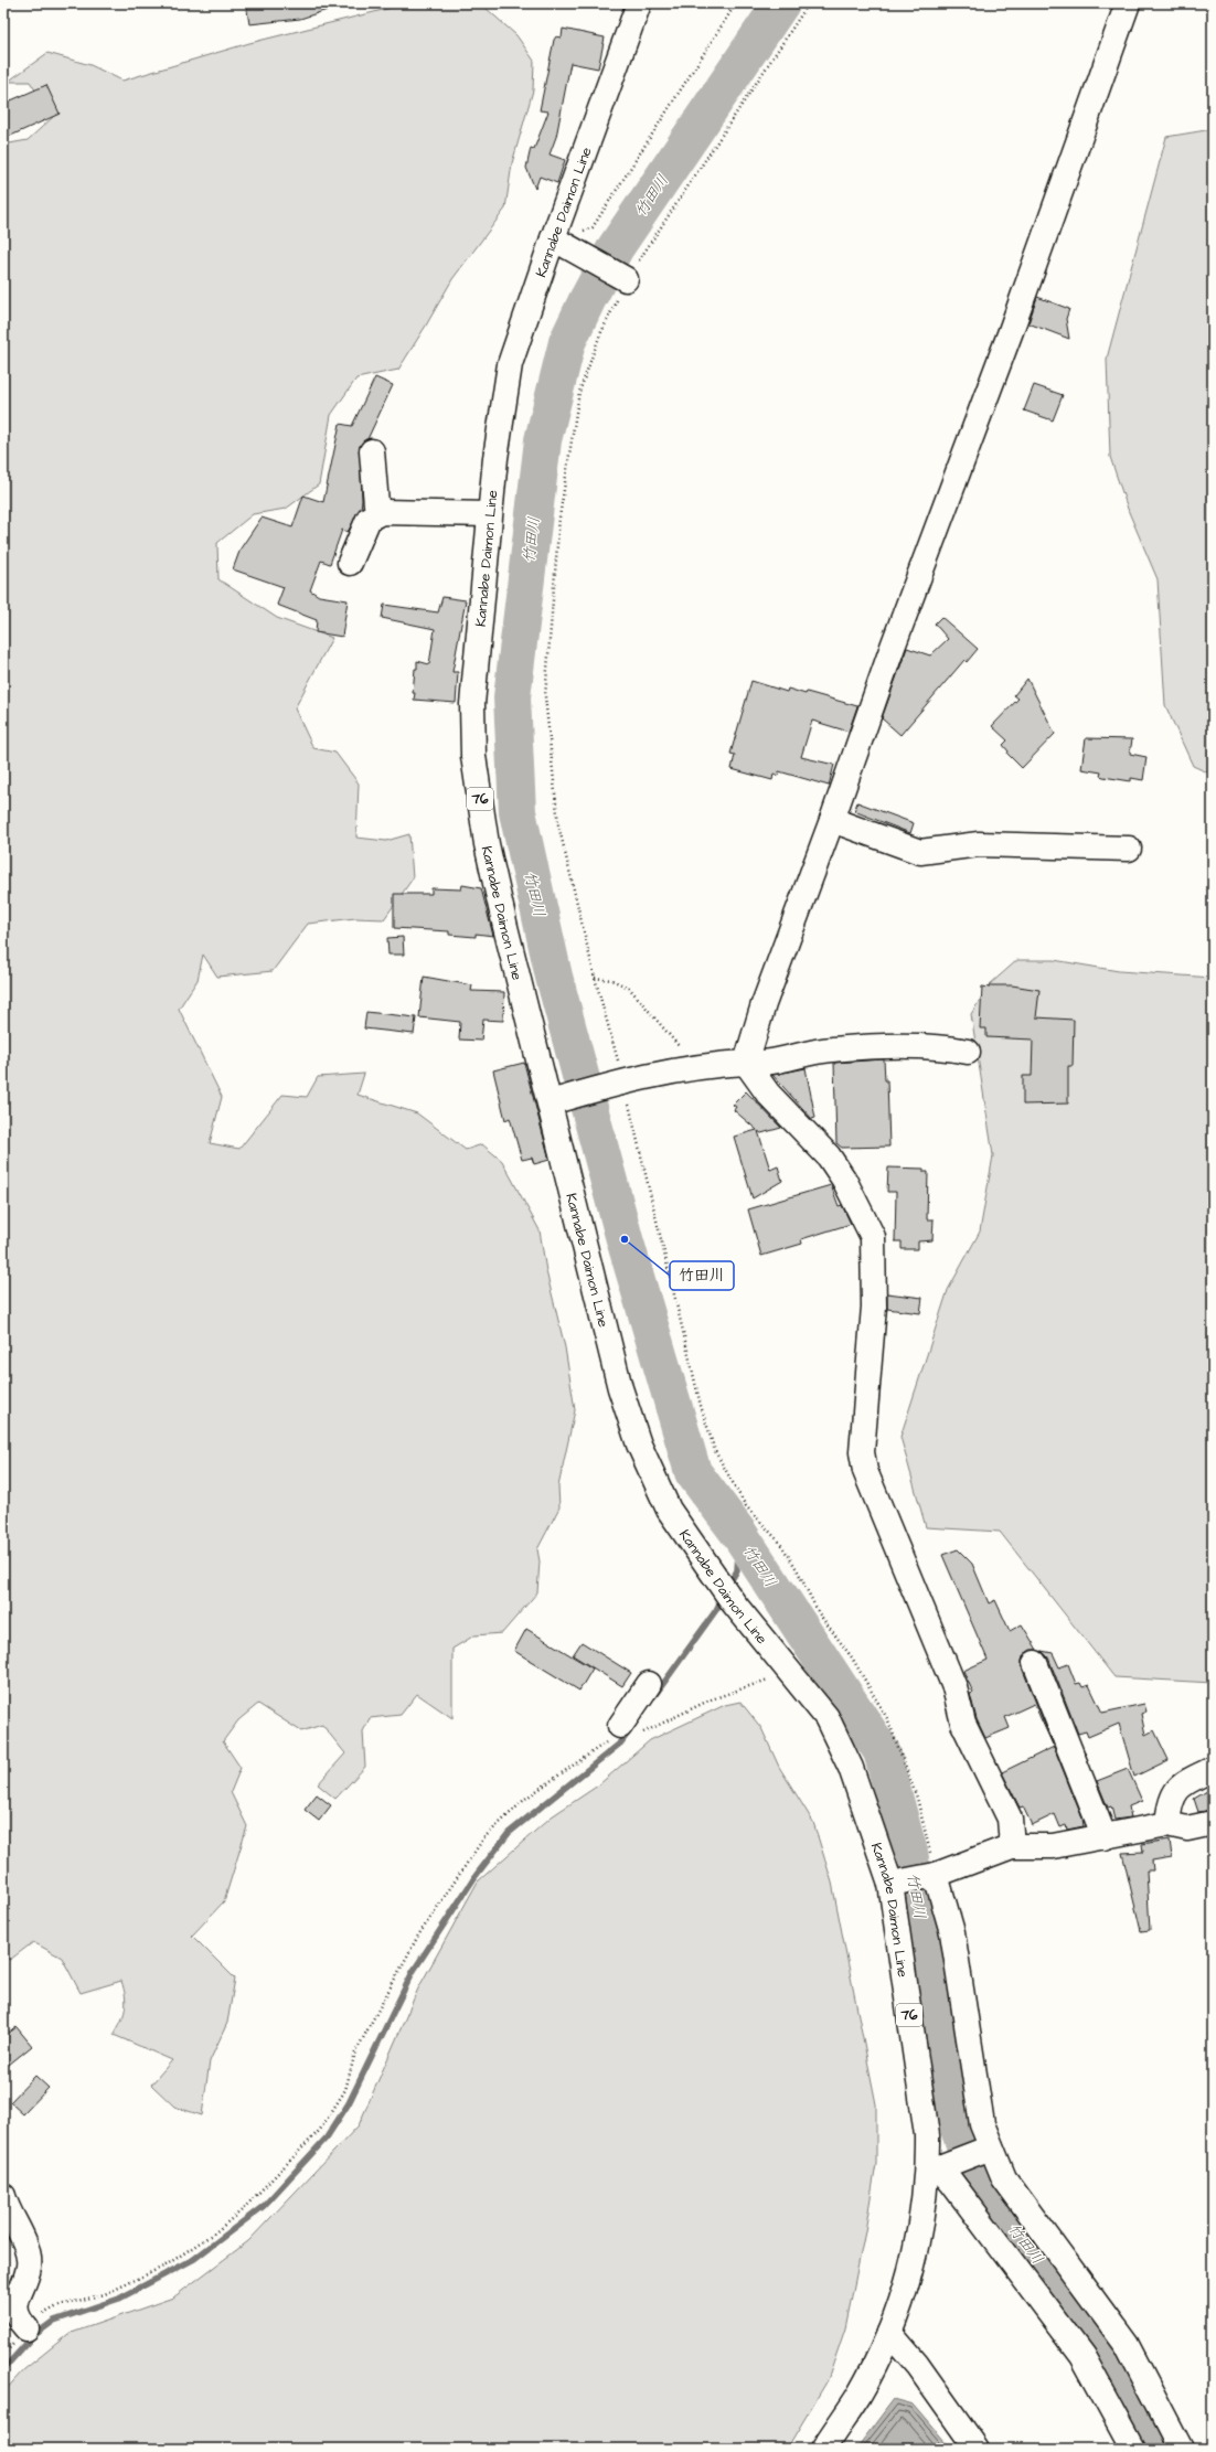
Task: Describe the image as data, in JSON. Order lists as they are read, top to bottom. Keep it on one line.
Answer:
{"streets":{"street":["Kannabe Daimon Line","76"]},"water":["竹田川"],"places":["竹田川"]}
